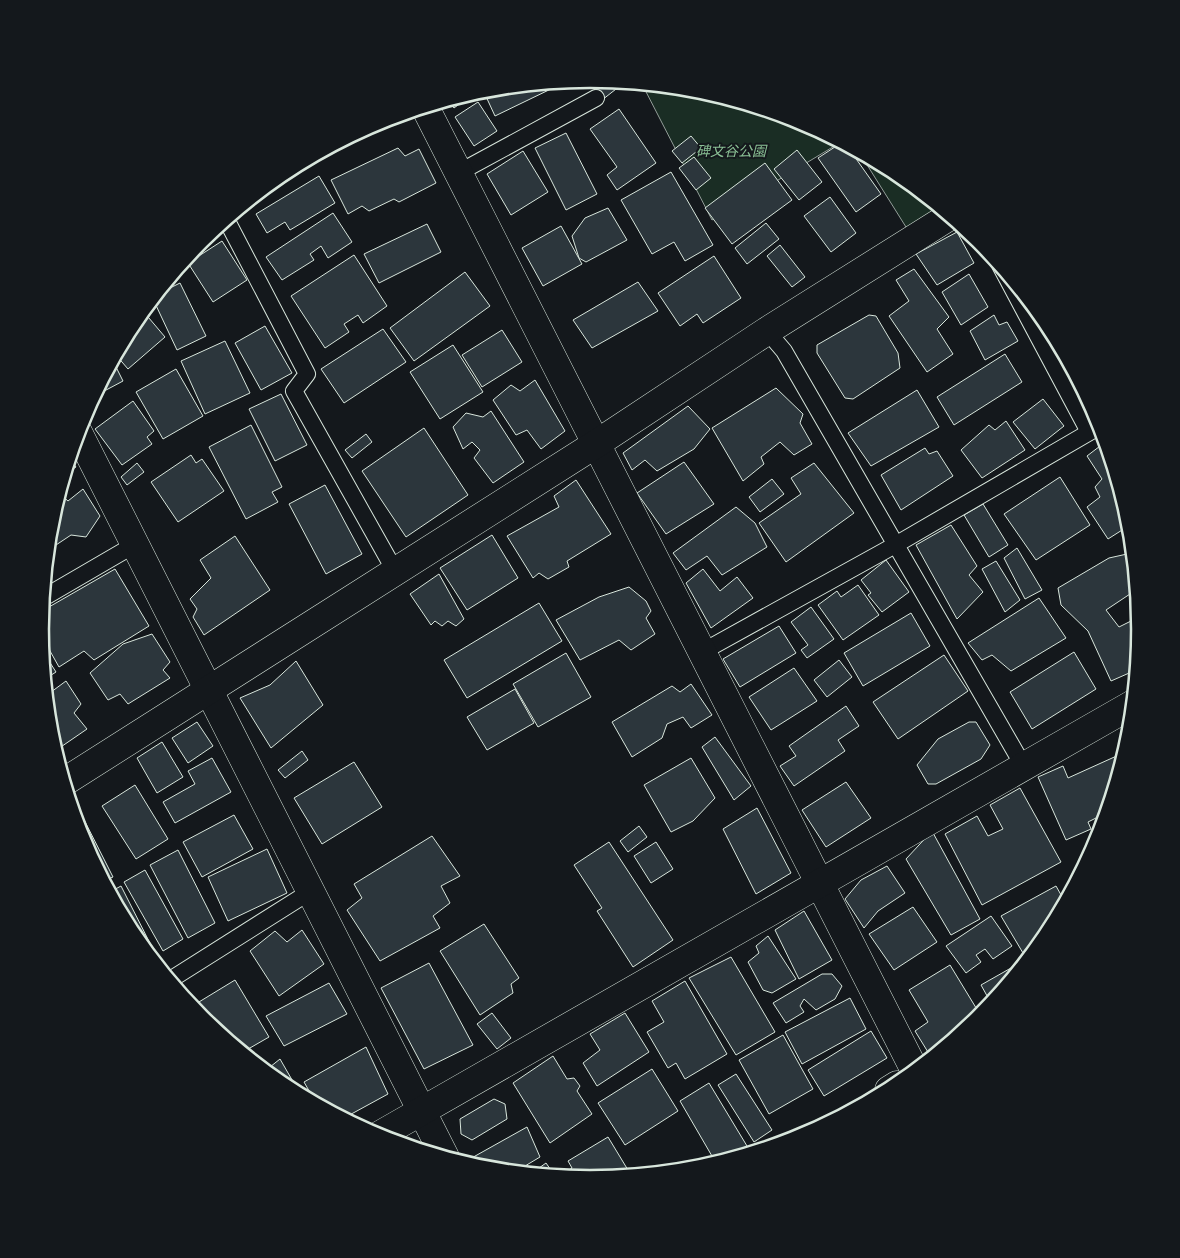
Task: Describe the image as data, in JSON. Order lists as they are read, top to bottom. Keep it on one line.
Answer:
{"parks":["碑文谷公園"]}
